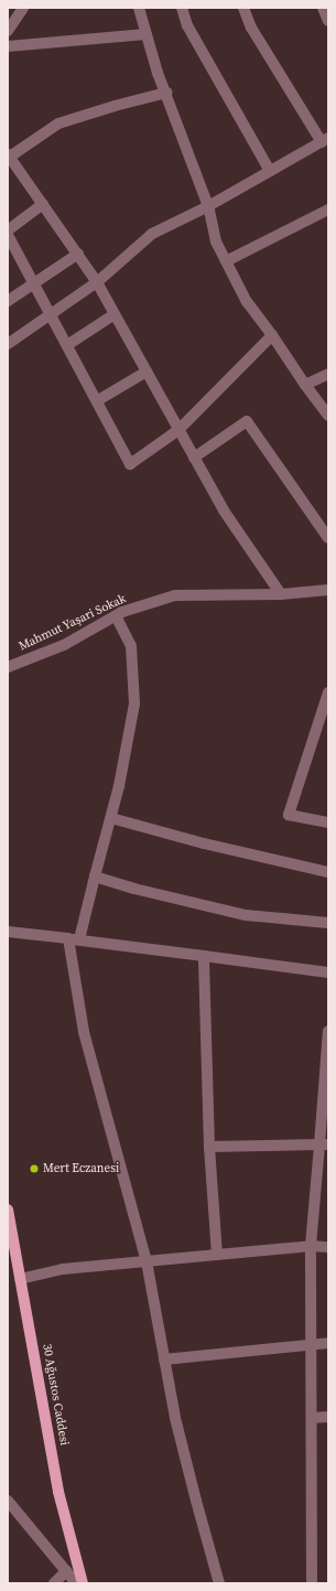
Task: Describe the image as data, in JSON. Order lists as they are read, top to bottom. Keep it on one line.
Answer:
{"streets":{"main road":["30 Ağustos Caddesi"],"street":["Mahmut Yaşari Sokak"]},"places":["Mert Eczanesi"]}
